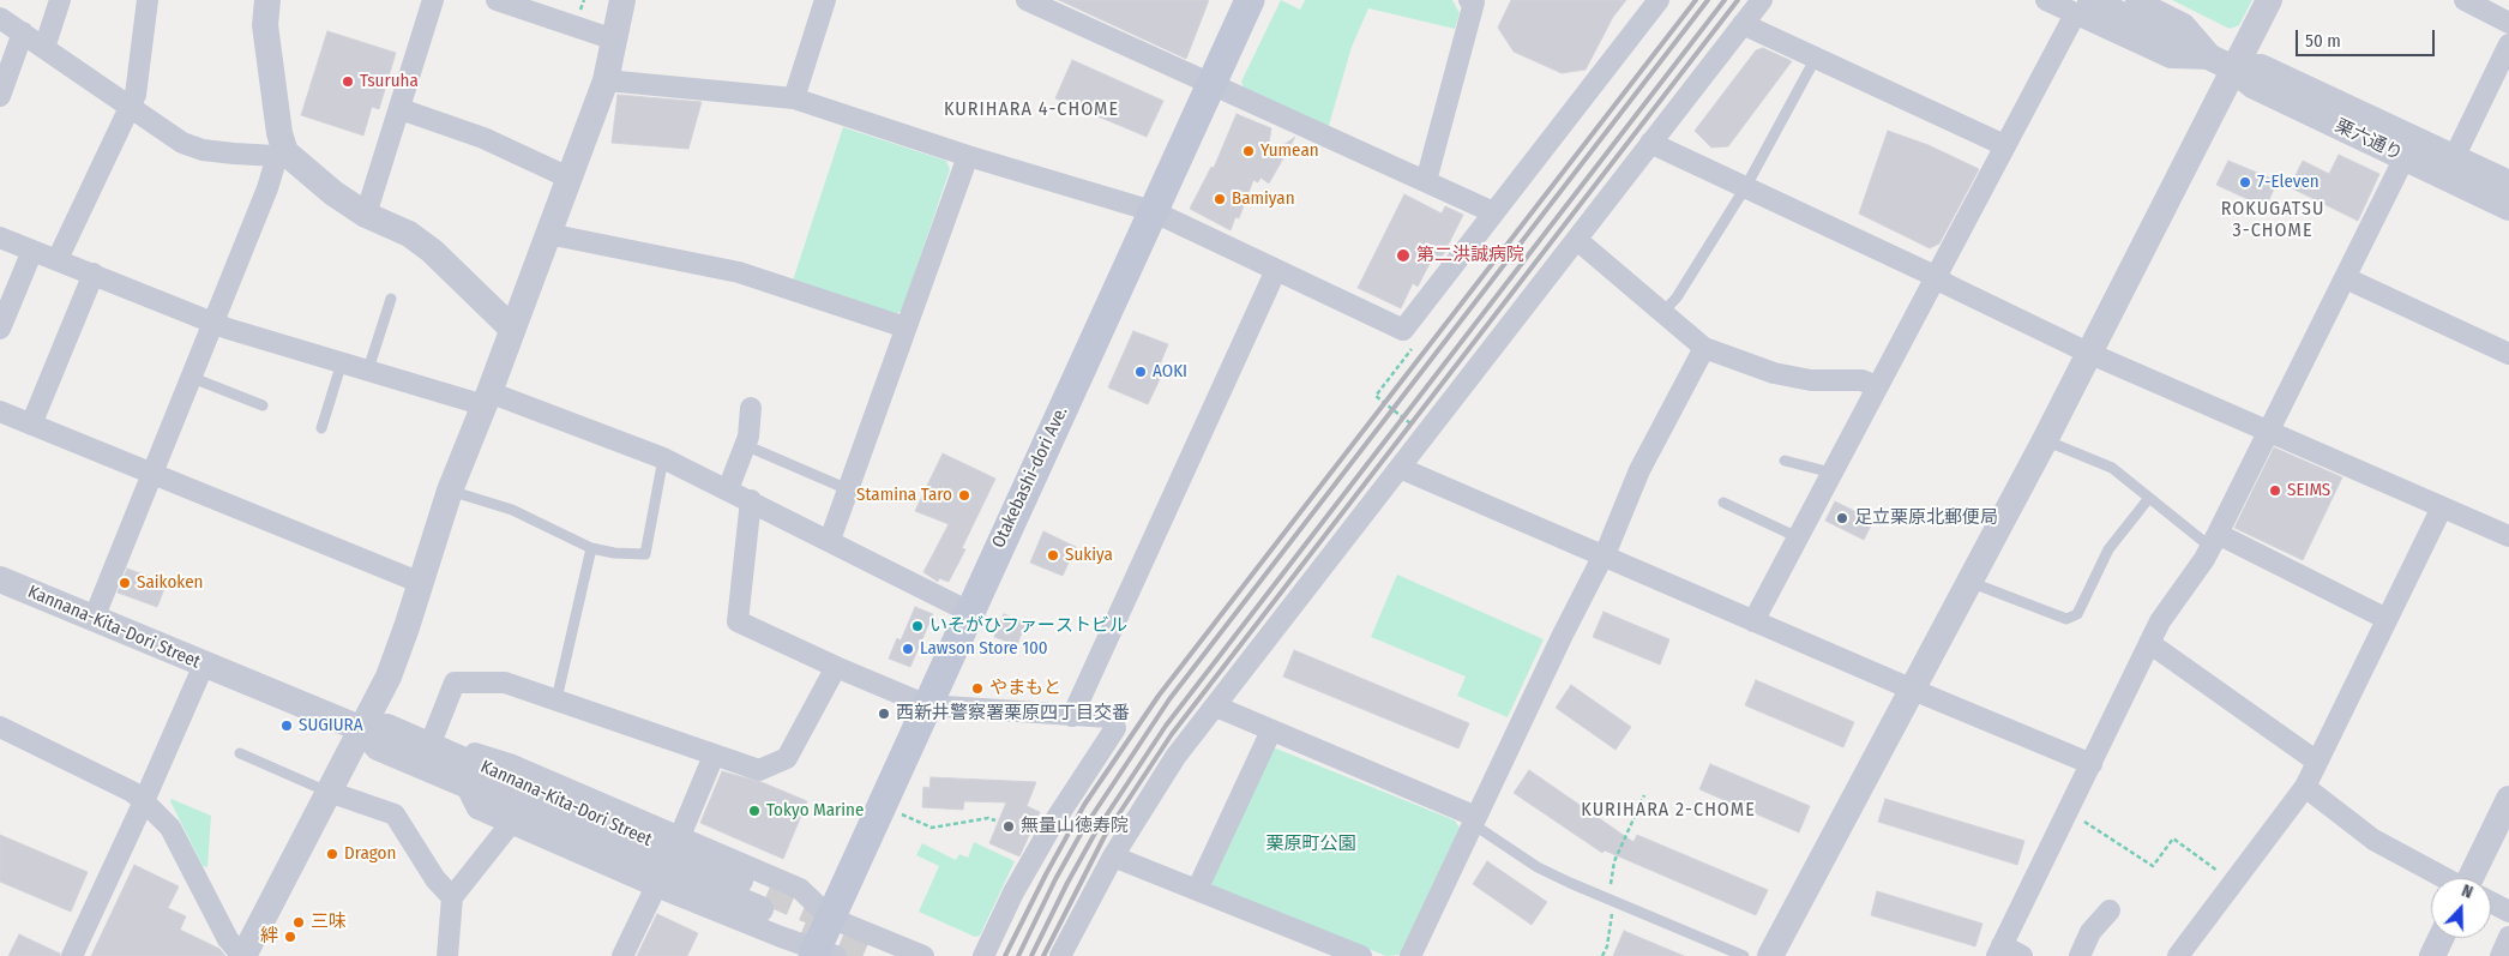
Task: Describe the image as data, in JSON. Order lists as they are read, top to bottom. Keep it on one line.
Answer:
{"streets":{"main road":["Otakebashi-dori Ave."],"street":["栗六通り","Kannana-Kita-Dori Street"]},"districts":["KURIHARA 4-CHOME","ROKUGATSU 3-CHOME","KURIHARA 2-CHOME"],"parks":["栗原町公園"],"places":["Tsuruha","Yumean","7-Eleven","Bamiyan","第二洪誠病院","AOKI","SEIMS","Stamina Taro","足立栗原北郵便局","Sukiya","Saikoken","いそがひファーストビル","Lawson Store 100","やまもと","西新井警察署栗原四丁目交番","SUGIURA","Tokyo Marine","無量山徳寿院","Dragon","三味","絆"],"scale_bar":"50 m","north":"top"}
